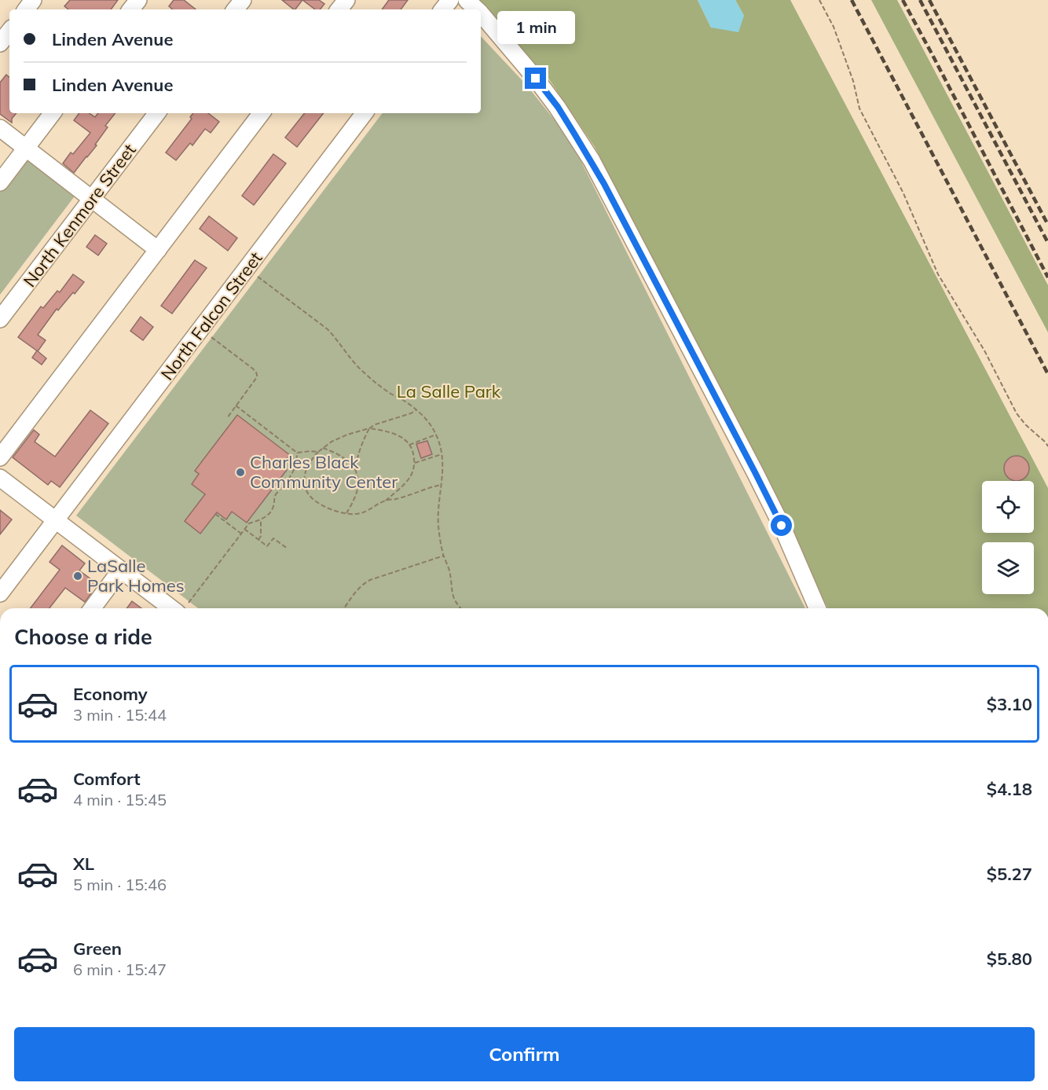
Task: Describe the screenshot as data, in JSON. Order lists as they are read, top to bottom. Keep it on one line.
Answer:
{"streets":{"street":["North Kenmore Street","North Falcon Street"]},"parks":["La Salle Park"],"places":["Charles Black Community Center","LaSalle Park Homes"],"page":{"banner":["Linden Avenue","Linden Avenue"],"bubble":"1 min","heading":"Choose a ride","list":[{"name":"Economy","note":"3 min · 15:44","value":"$3.10"},{"name":"Comfort","note":"4 min · 15:45","value":"$4.18"},{"name":"XL","note":"5 min · 15:46","value":"$5.27"},{"name":"Green","note":"6 min · 15:47","value":"$5.80"}],"buttons":"Confirm"}}
